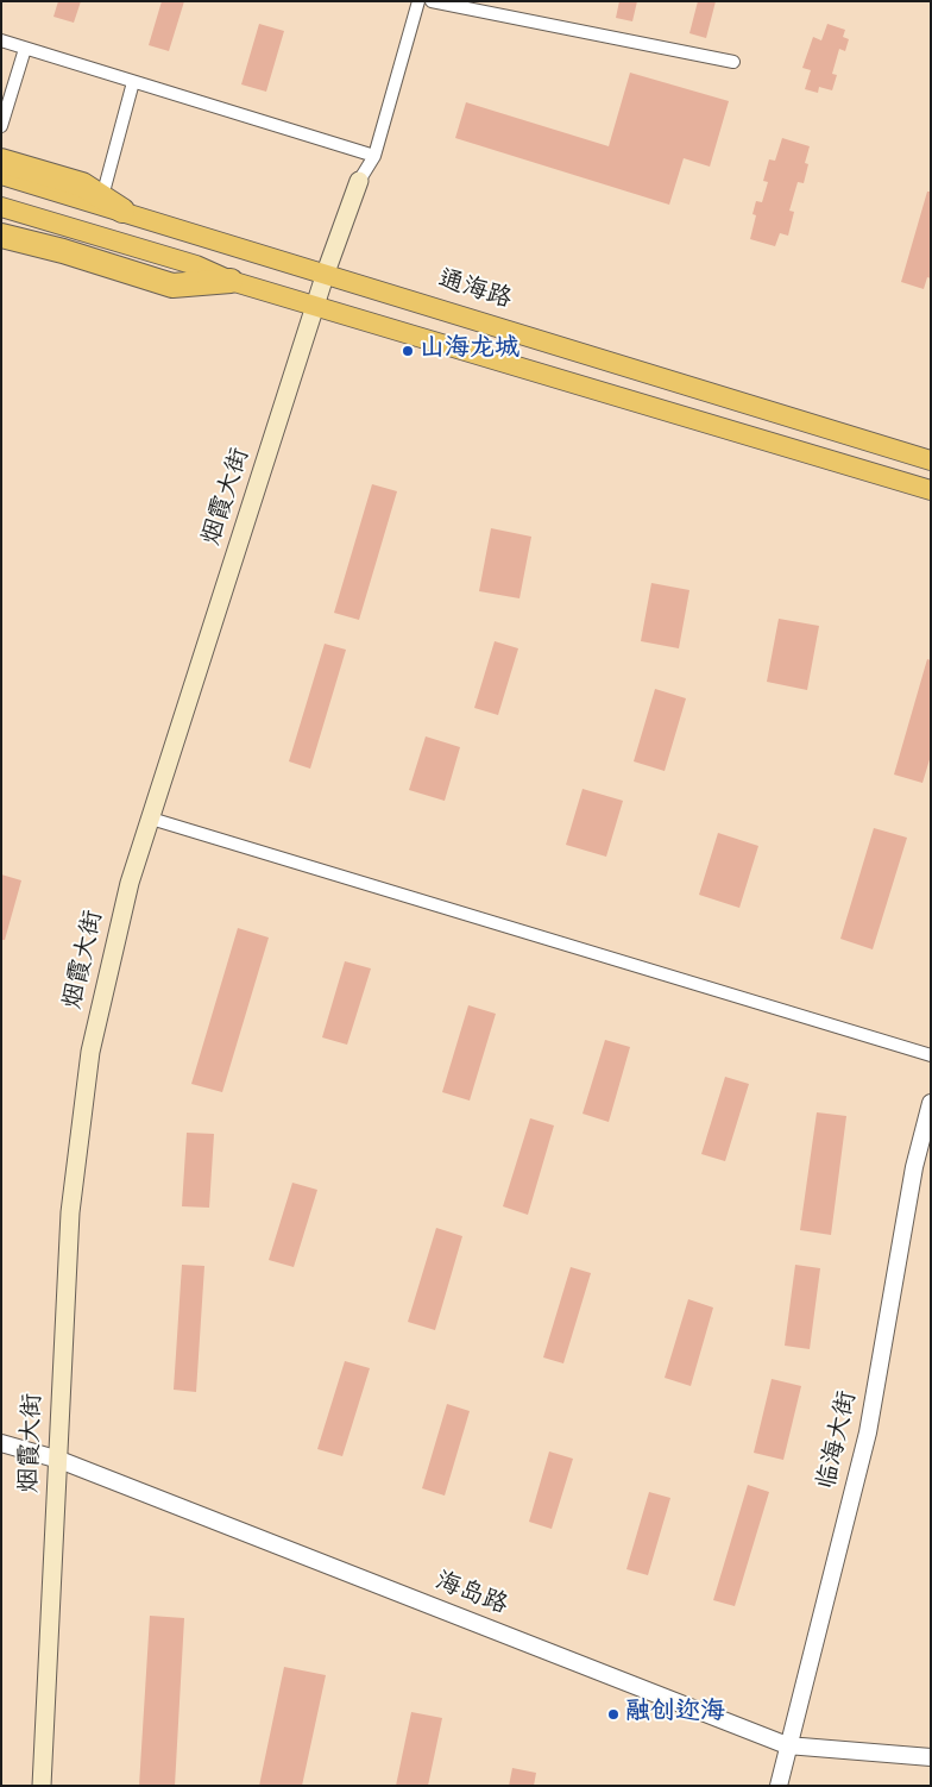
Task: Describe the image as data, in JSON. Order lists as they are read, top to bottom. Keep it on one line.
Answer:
{"streets":{"main road":["通海路","烟霞大街"],"street":["临海大街","海岛路"]},"crossings":[["通海路","烟霞大街"],["烟霞大街","海岛路"],["临海大街","海岛路"]],"places":["山海龙城","融创迩海"]}
